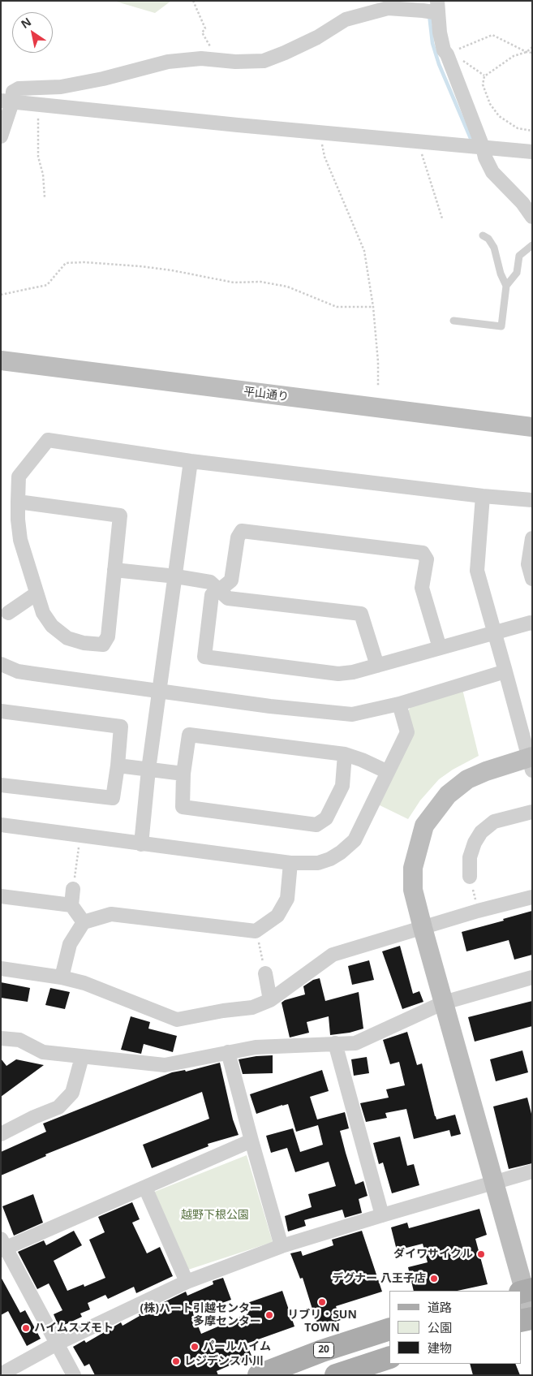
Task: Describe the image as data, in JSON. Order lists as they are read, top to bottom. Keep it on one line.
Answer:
{"streets":{"main road":["20"],"street":["平山通り"]},"parks":["越野下根公園"],"places":["ダイワサイクル","デグナー 八王子店","リブリ・SUN TOWN","(株)ハート引越センター 多摩センター","ハイムスズモト","パールハイム","レジデンス小川"],"legend":["道路","公園","建物"],"north":"top left"}
